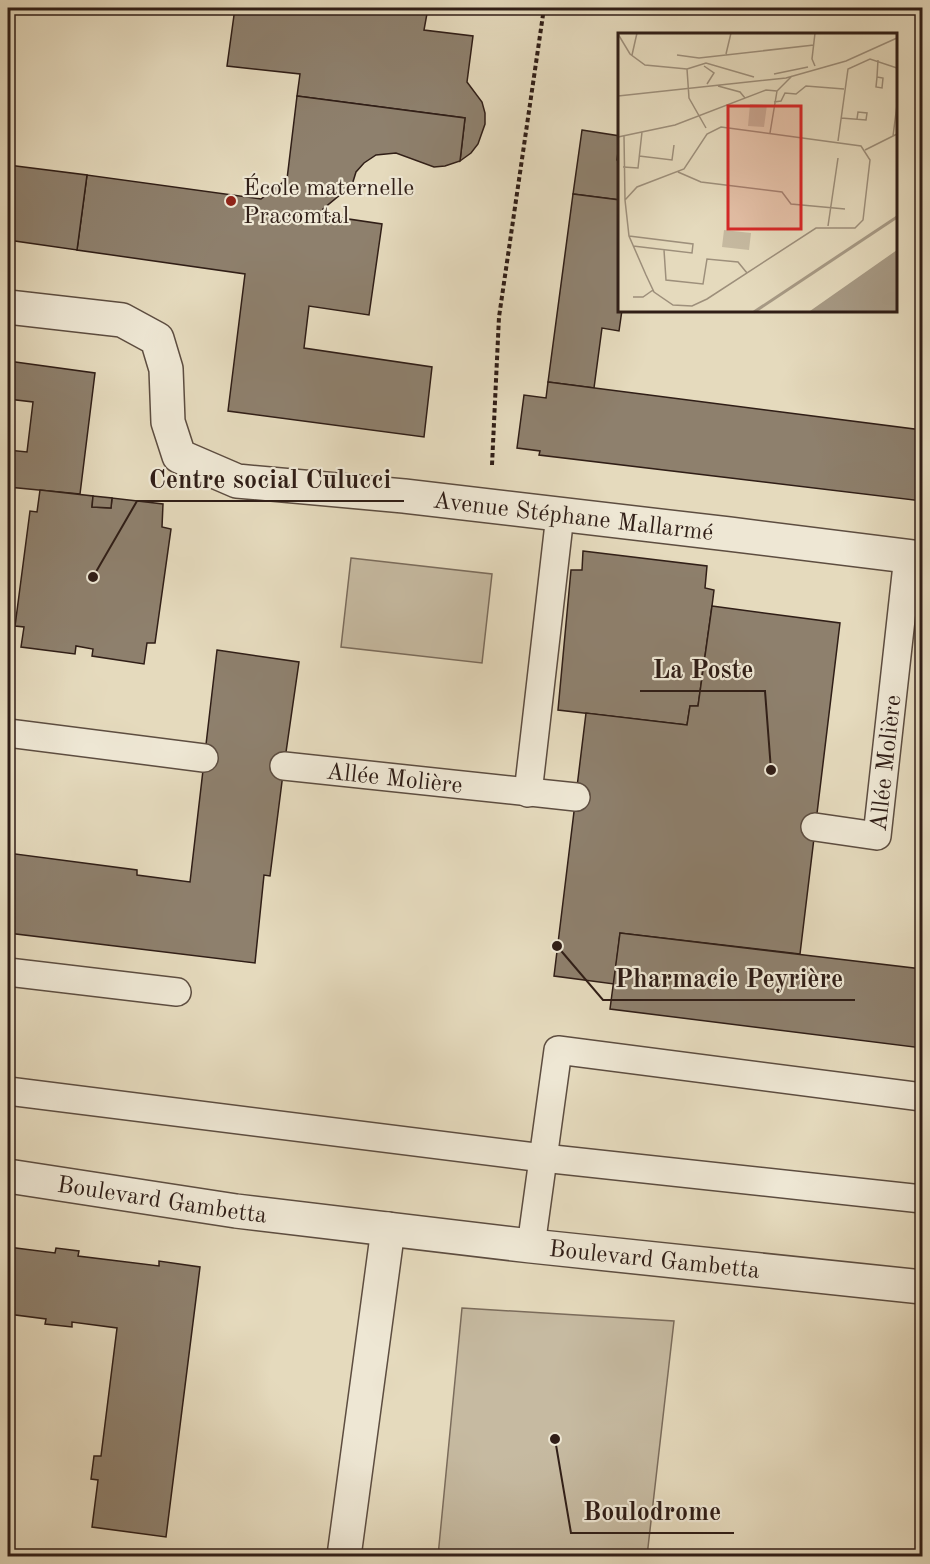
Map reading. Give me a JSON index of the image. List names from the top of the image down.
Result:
{
  "streets": {
    "street": ["Avenue Stéphane Mallarmé", "Boulevard Gambetta"],
    "lane": ["Allée Molière"]
  },
  "crossings": [
    ["Avenue Stéphane Mallarmé", "Allée Molière"]
  ],
  "places": [
    "École maternelle Pracomtal",
    "Centre social Culucci",
    "La Poste",
    "Pharmacie Peyrière",
    "Boulodrome"
  ]
}
